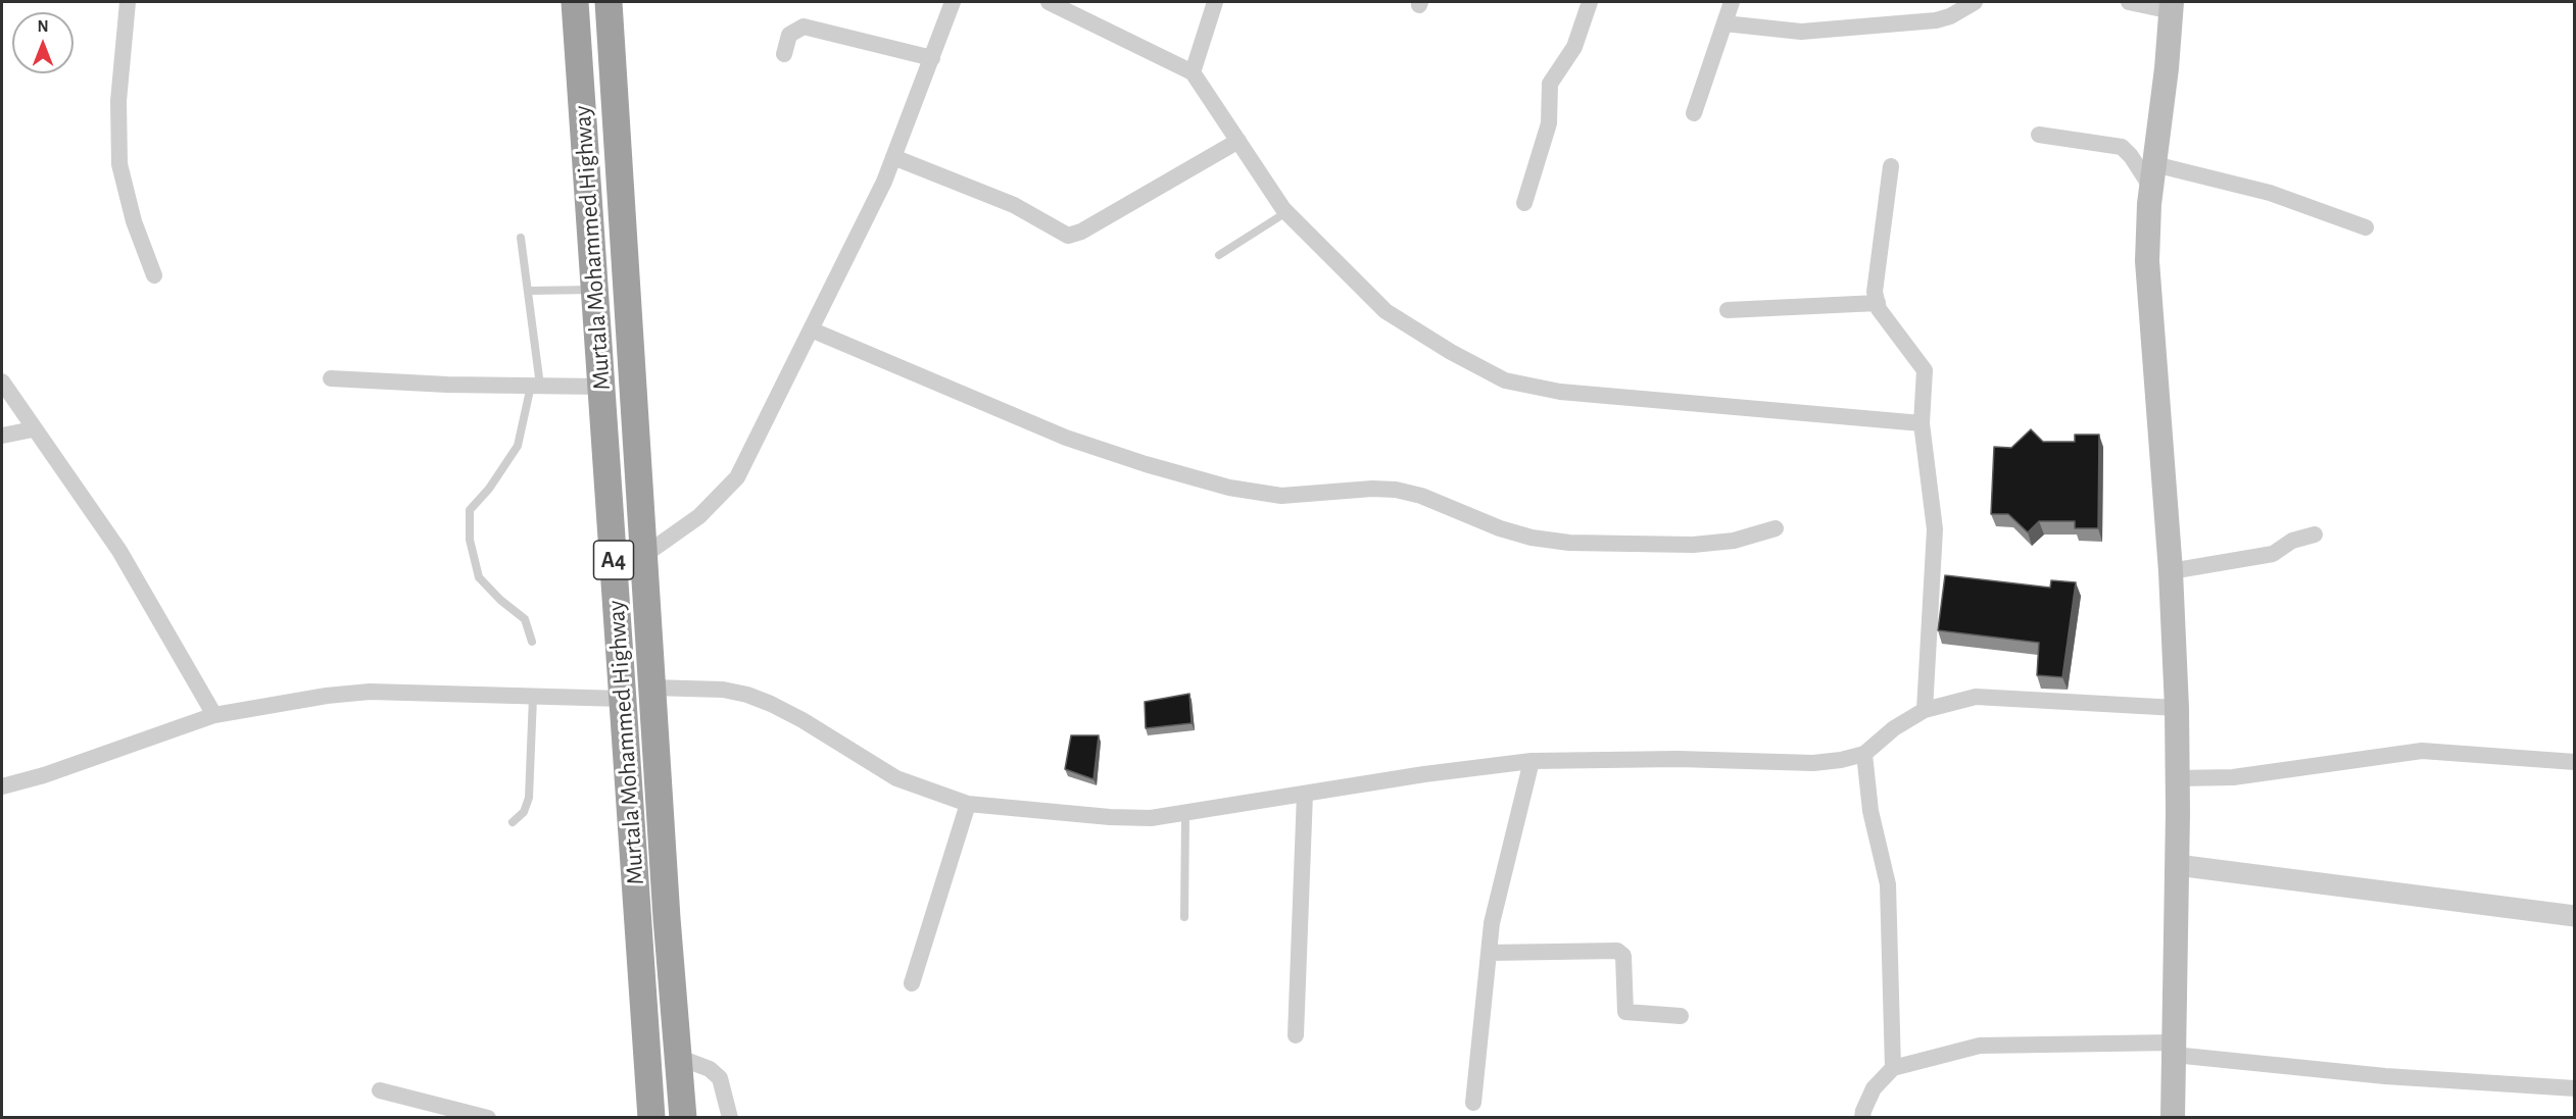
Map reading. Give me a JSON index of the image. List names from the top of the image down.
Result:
{
  "streets": {
    "highway": ["Murtala Mohammed Highway", "A4"]
  },
  "north": "top"
}
